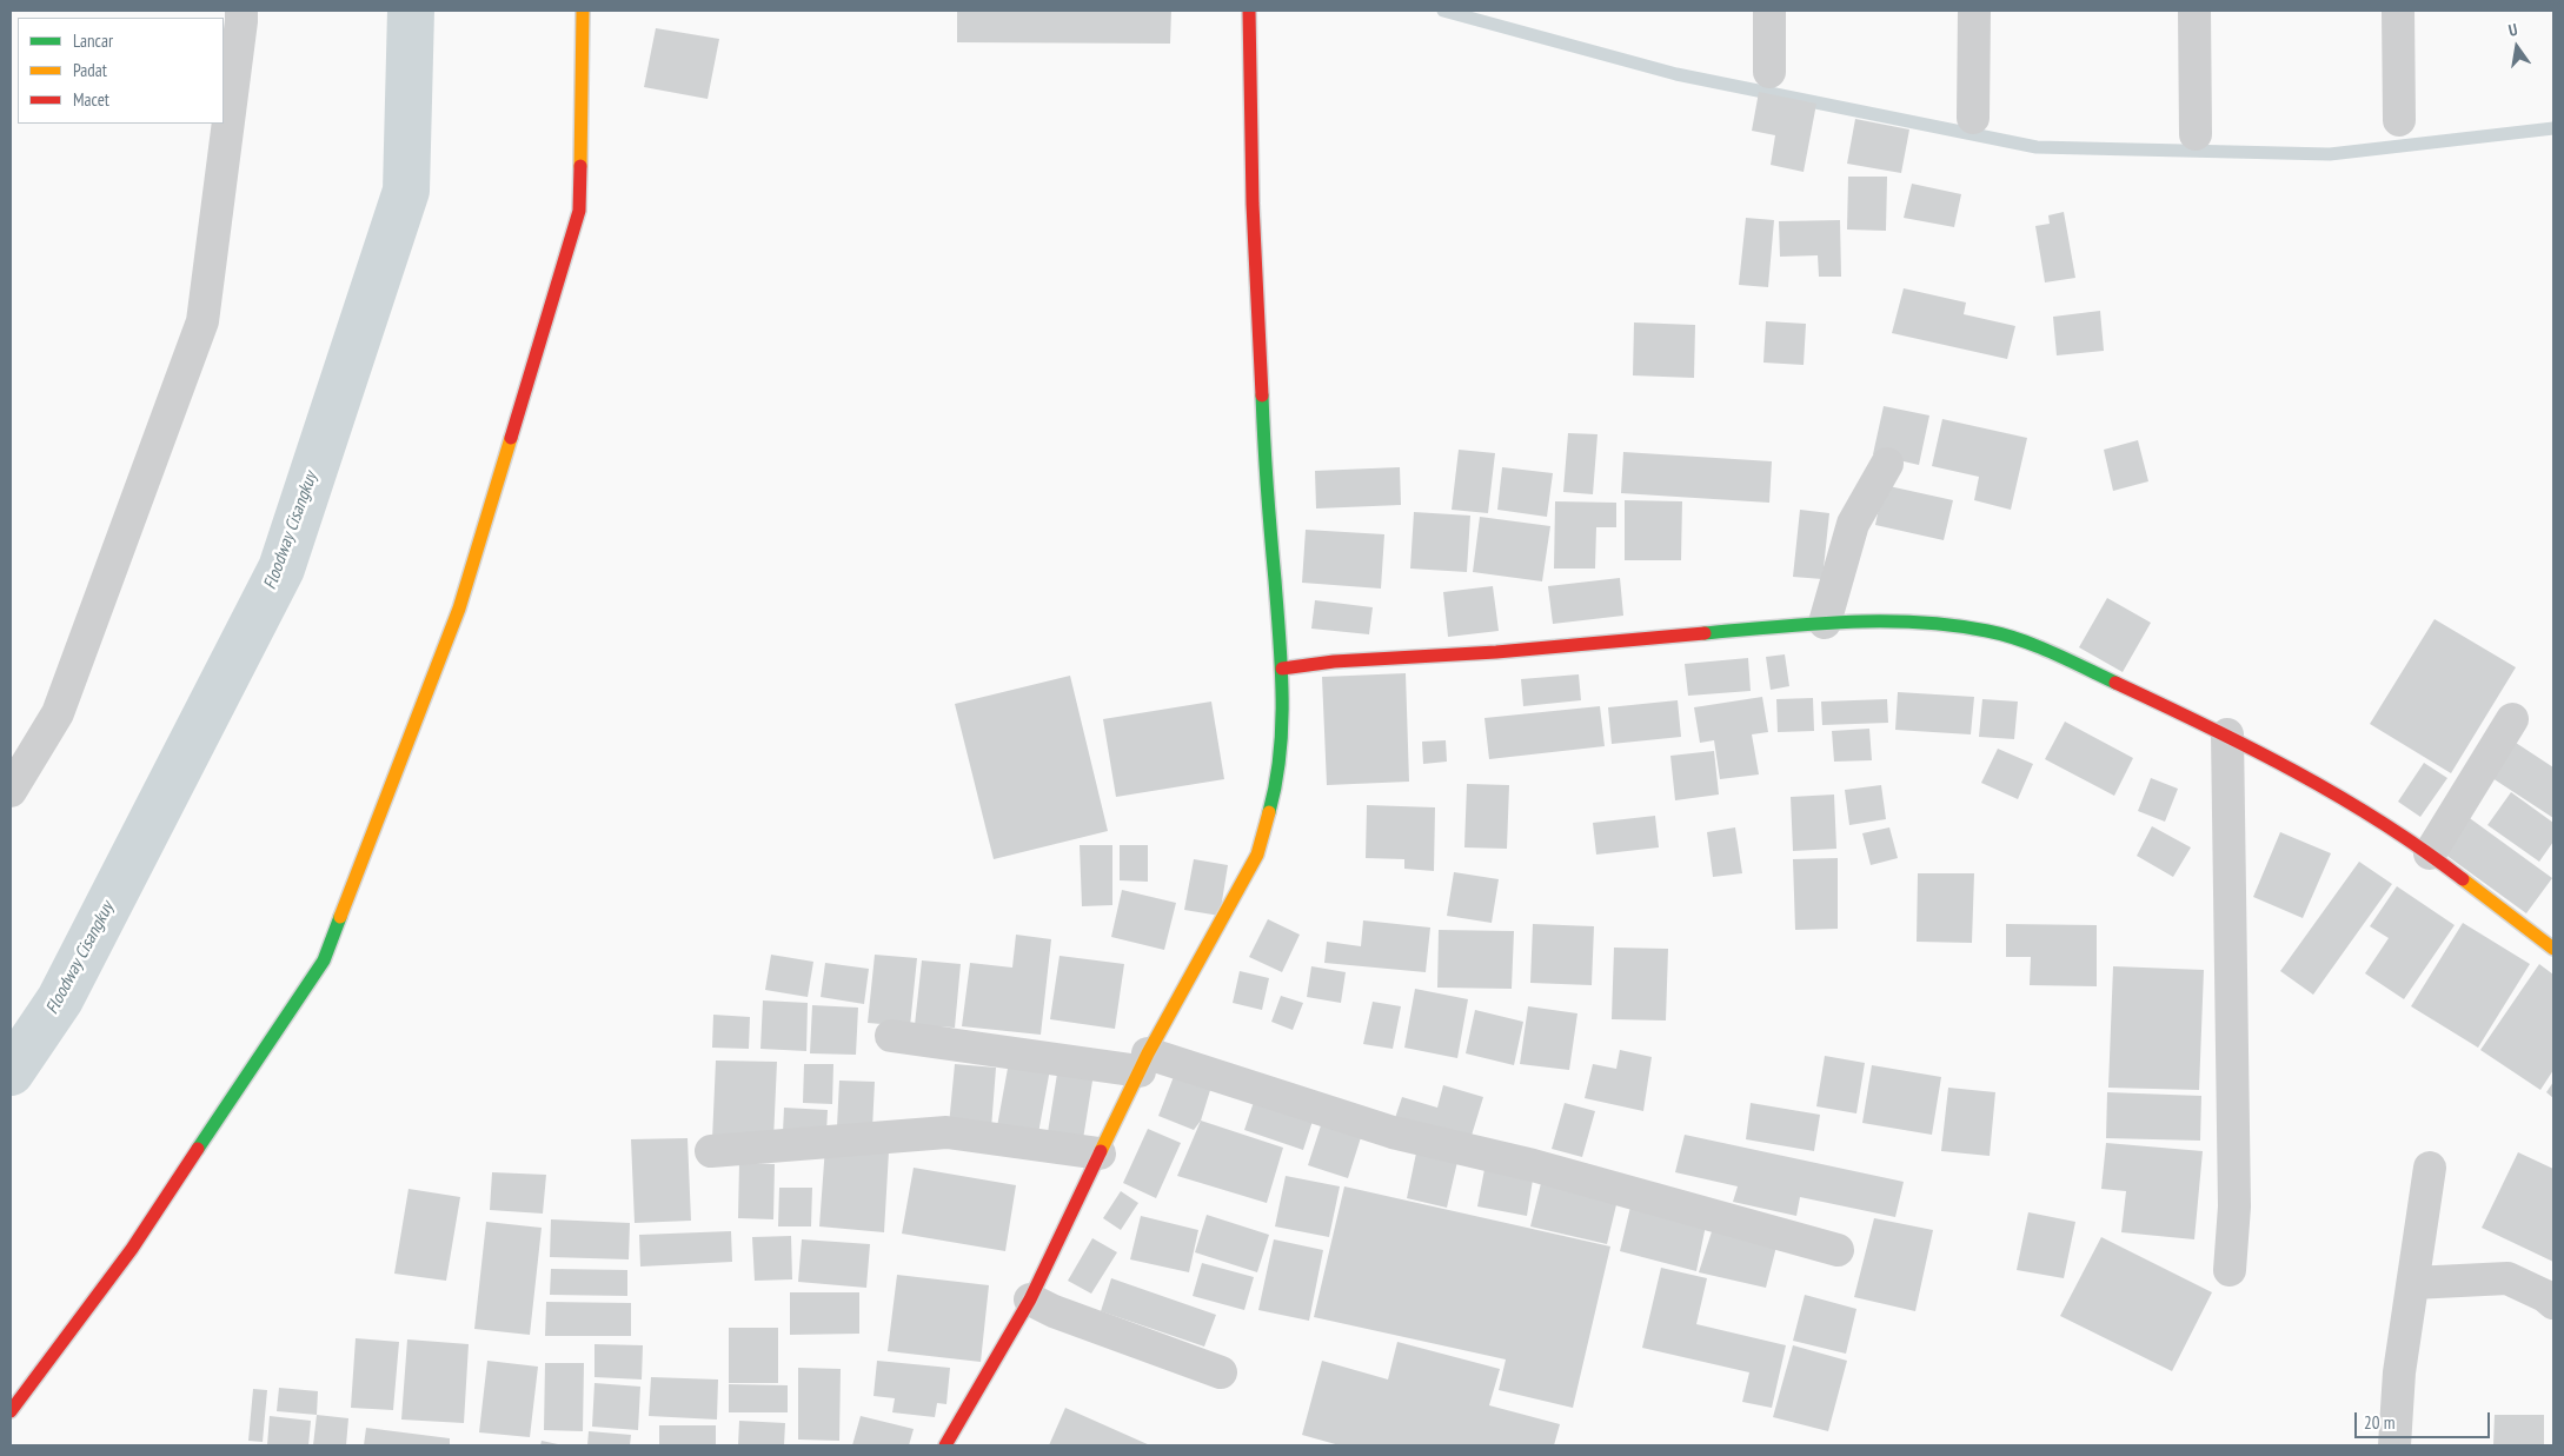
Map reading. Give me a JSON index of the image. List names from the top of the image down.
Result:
{
  "water": ["Floodway Cisangkuy"],
  "legend": ["Lancar", "Padat", "Macet"],
  "scale_bar": "20 m",
  "north": "top"
}
